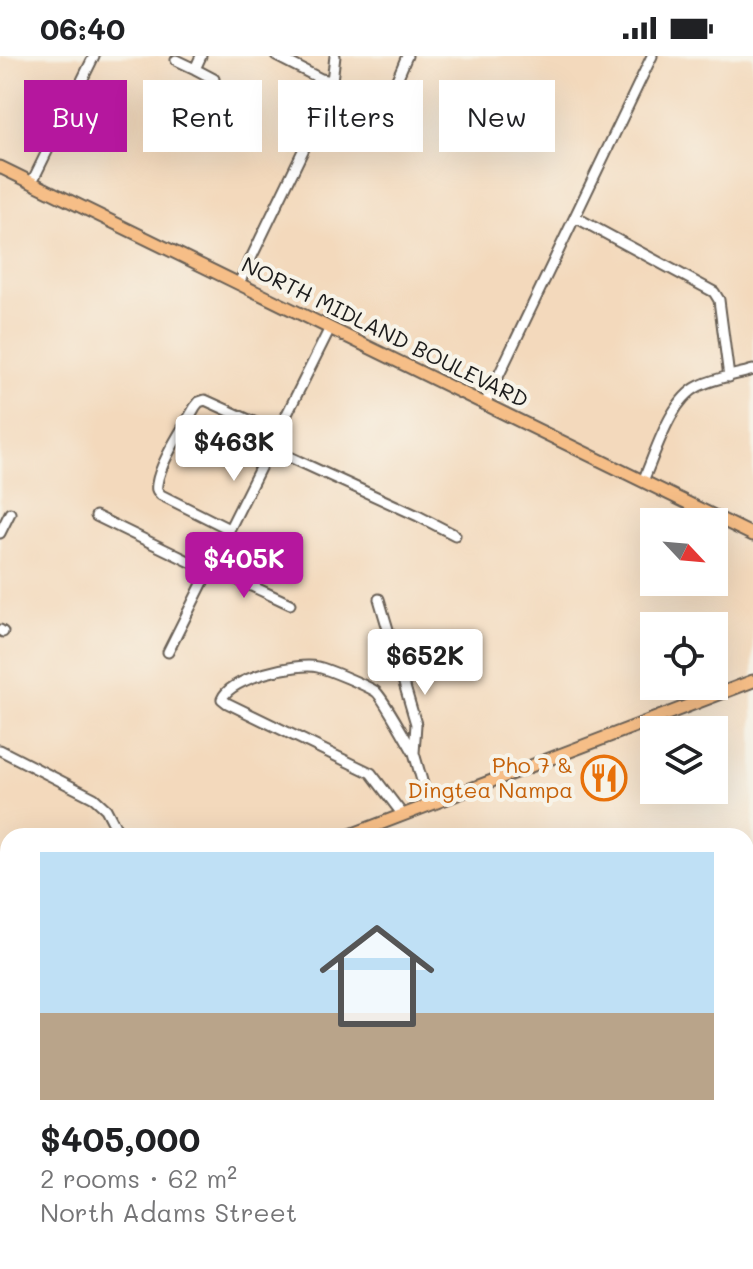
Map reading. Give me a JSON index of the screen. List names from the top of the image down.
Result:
{
  "streets": {
    "main road": ["NORTH MIDLAND BOULEVARD"]
  },
  "places": {
    "restaurant": ["Pho 7 & Dingtea Nampa"]
  },
  "north": "bottom right",
  "page": {
    "status": "06:40",
    "chip": [
      "Buy",
      "Rent",
      "Filters",
      "New"
    ],
    "price": ["$463K", "$405K", "$652K"],
    "list": [
      {
        "name": "$405,000",
        "note": "2 rooms · 62 m² · North Adams Street"
      }
    ]
  }
}
